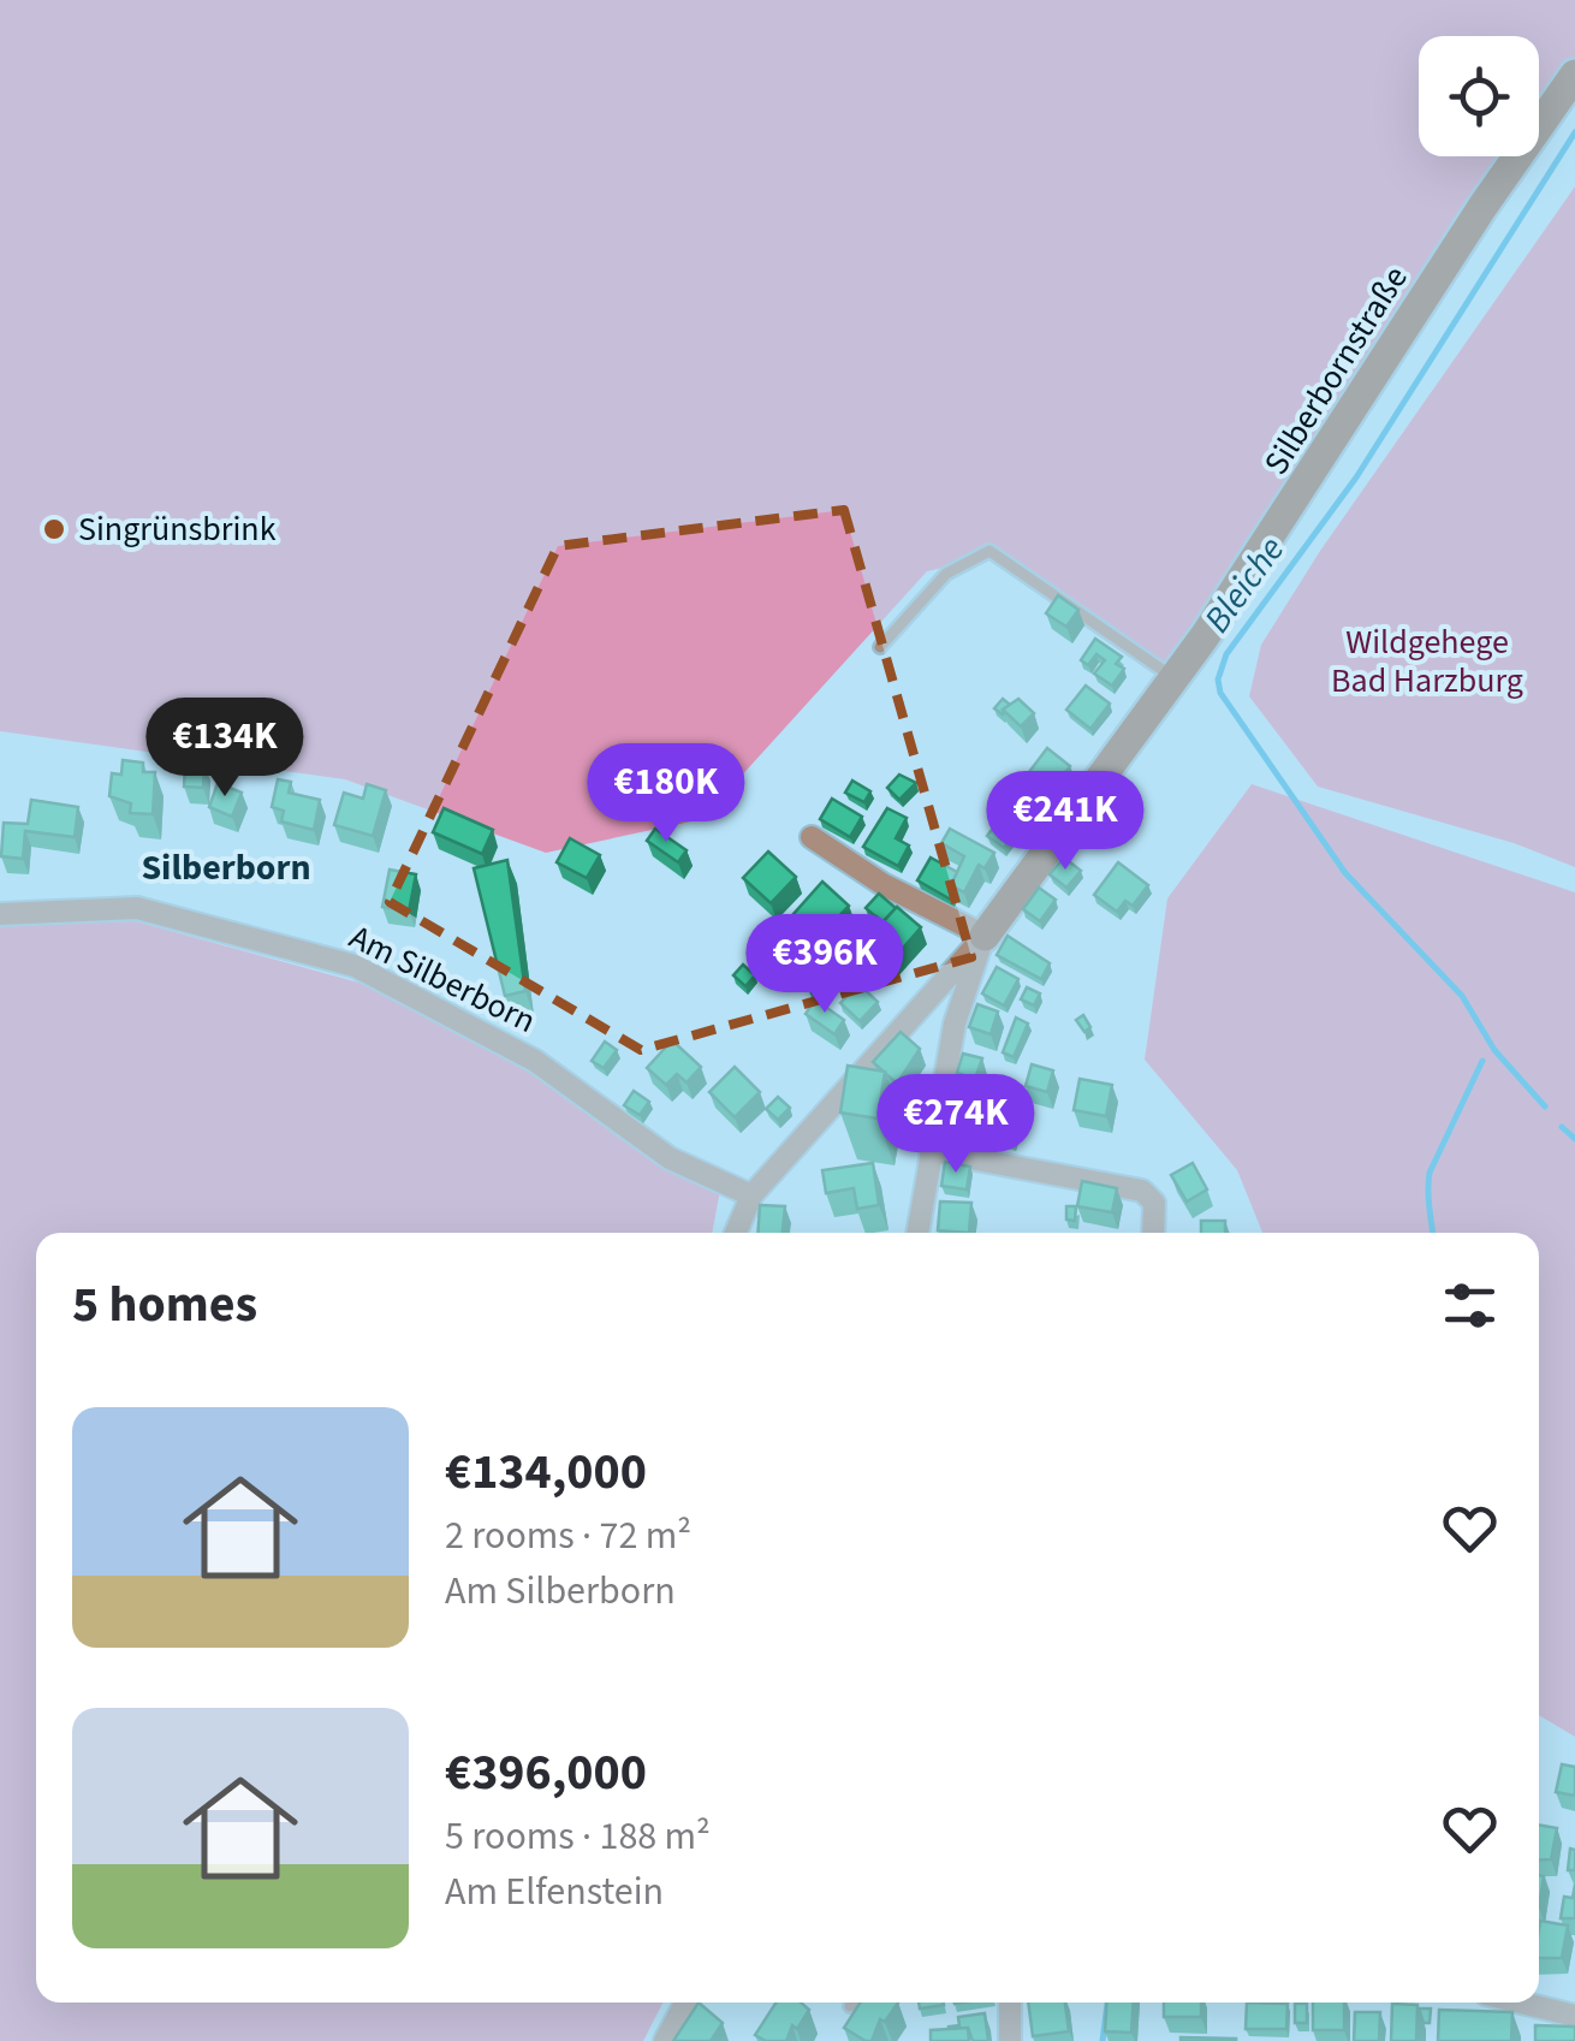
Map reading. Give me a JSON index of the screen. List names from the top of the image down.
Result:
{
  "streets": {
    "street": ["Silberbornstraße", "Am Silberborn"]
  },
  "districts": ["Silberborn"],
  "water": ["Bleiche"],
  "parks": ["Wildgehege Bad Harzburg"],
  "places": ["Singrünsbrink"],
  "page": {
    "price": [
      "€134K",
      "€180K",
      "€241K",
      "€396K",
      "€274K"
    ],
    "heading": "5 homes",
    "list": [
      {
        "name": "€134,000",
        "note": "2 rooms · 72 m² · Am Silberborn"
      },
      {
        "name": "€396,000",
        "note": "5 rooms · 188 m² · Am Elfenstein"
      }
    ]
  }
}
